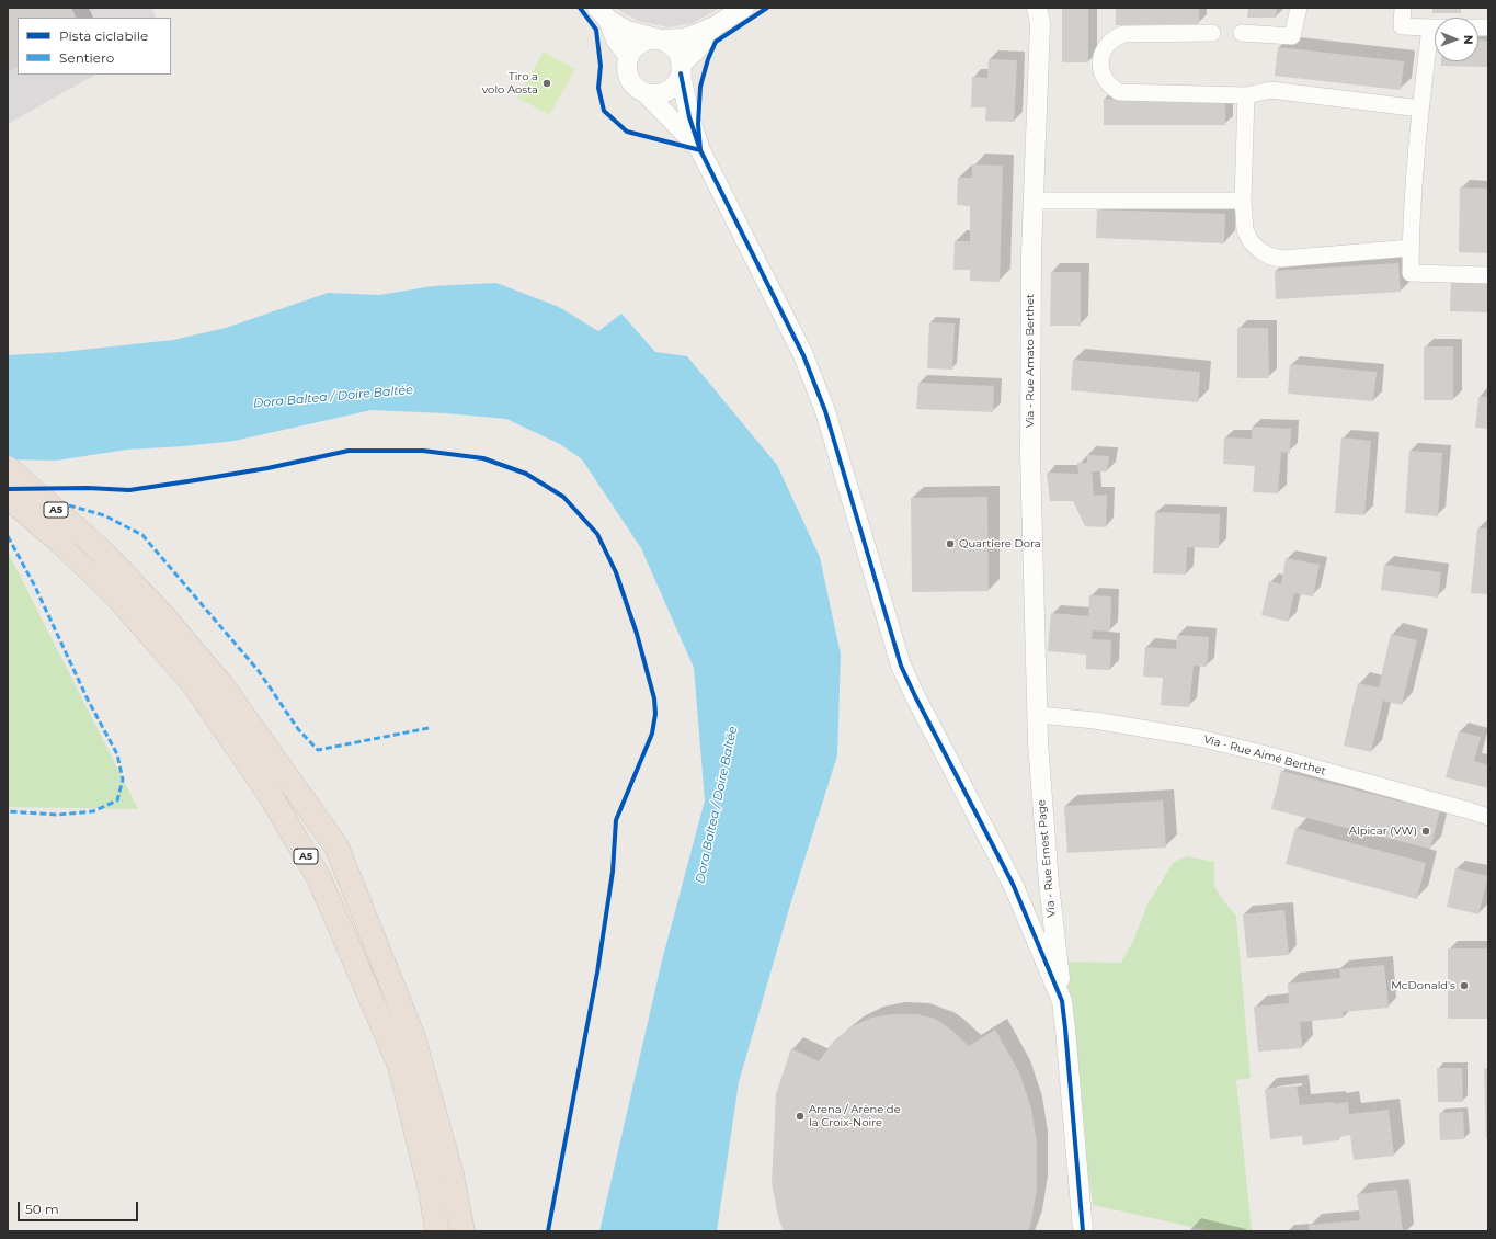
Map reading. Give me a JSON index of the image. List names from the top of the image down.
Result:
{
  "streets": {
    "highway": ["A5"],
    "street": ["Via - Rue Amato Berthet", "Via - Rue Aimé Berthet", "Via - Rue Ernest Page"]
  },
  "crossings": [
    ["Via - Rue Amato Berthet", "Via - Rue Aimé Berthet"],
    ["Via - Rue Amato Berthet", "Via - Rue Ernest Page"],
    ["Via - Rue Aimé Berthet", "Via - Rue Ernest Page"]
  ],
  "water": ["Dora Baltea / Doire Baltée"],
  "places": [
    "Tiro a volo Aosta",
    "Quartiere Dora",
    "Alpicar (VW)",
    "McDonald's",
    "Arena / Arène de la Croix-Noire"
  ],
  "legend": ["Pista ciclabile", "Sentiero"],
  "scale_bar": "50 m",
  "north": "right"
}
